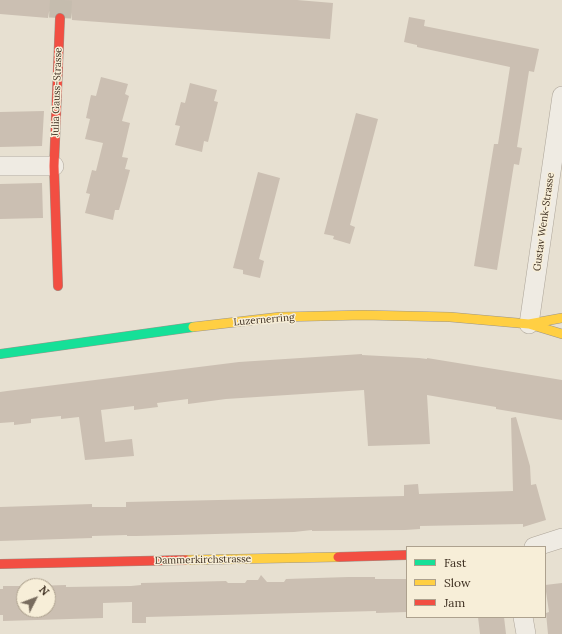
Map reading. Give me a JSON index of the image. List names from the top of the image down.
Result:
{
  "streets": {
    "main road": ["Julia Gauss-Strasse", "Luzernerring", "Dammerkirchstrasse"],
    "street": ["Gustav Wenk-Strasse"]
  },
  "crossings": [
    ["Gustav Wenk-Strasse", "Luzernerring"]
  ],
  "legend": ["Fast", "Slow", "Jam"],
  "north": "top right"
}
